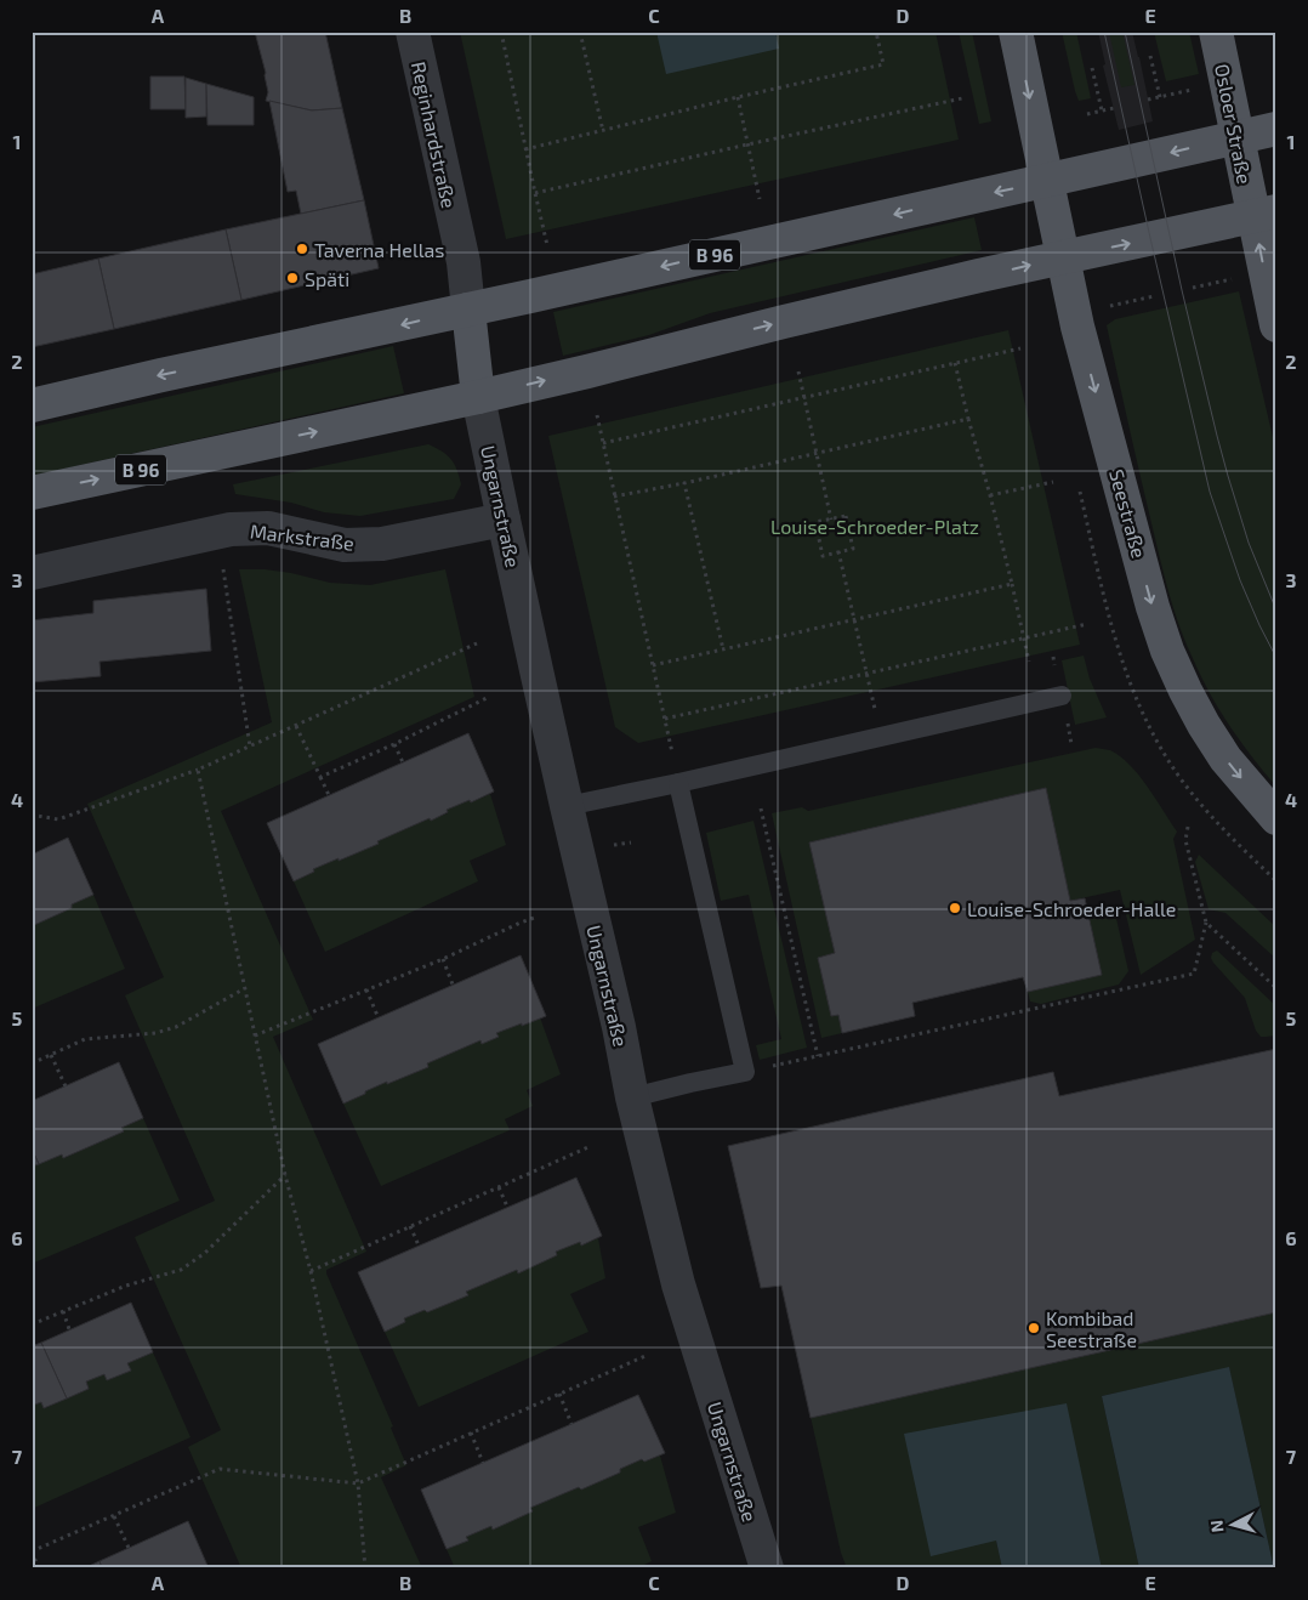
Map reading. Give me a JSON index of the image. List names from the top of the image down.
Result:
{
  "streets": {
    "main road": ["Osloer Straße", "B 96", "Seestraße"],
    "street": ["Reginhardstraße", "Ungarnstraße", "Markstraße"]
  },
  "crossings": [
    ["Osloer Straße", "B 96"],
    ["Reginhardstraße", "B 96"],
    ["B 96", "Ungarnstraße"],
    ["B 96", "Seestraße"],
    ["Ungarnstraße", "Markstraße"]
  ],
  "one_way": ["Seestraße"],
  "parks": ["Louise-Schroeder-Platz"],
  "places": [
    "Taverna Hellas",
    "Späti",
    "Louise-Schroeder-Halle",
    "Kombibad Seestraße"
  ],
  "north": "left",
  "grid": {
    "columns": [
      "A",
      "B",
      "C",
      "D",
      "E"
    ],
    "rows": [
      "1",
      "2",
      "3",
      "4",
      "5",
      "6",
      "7"
    ]
  }
}
